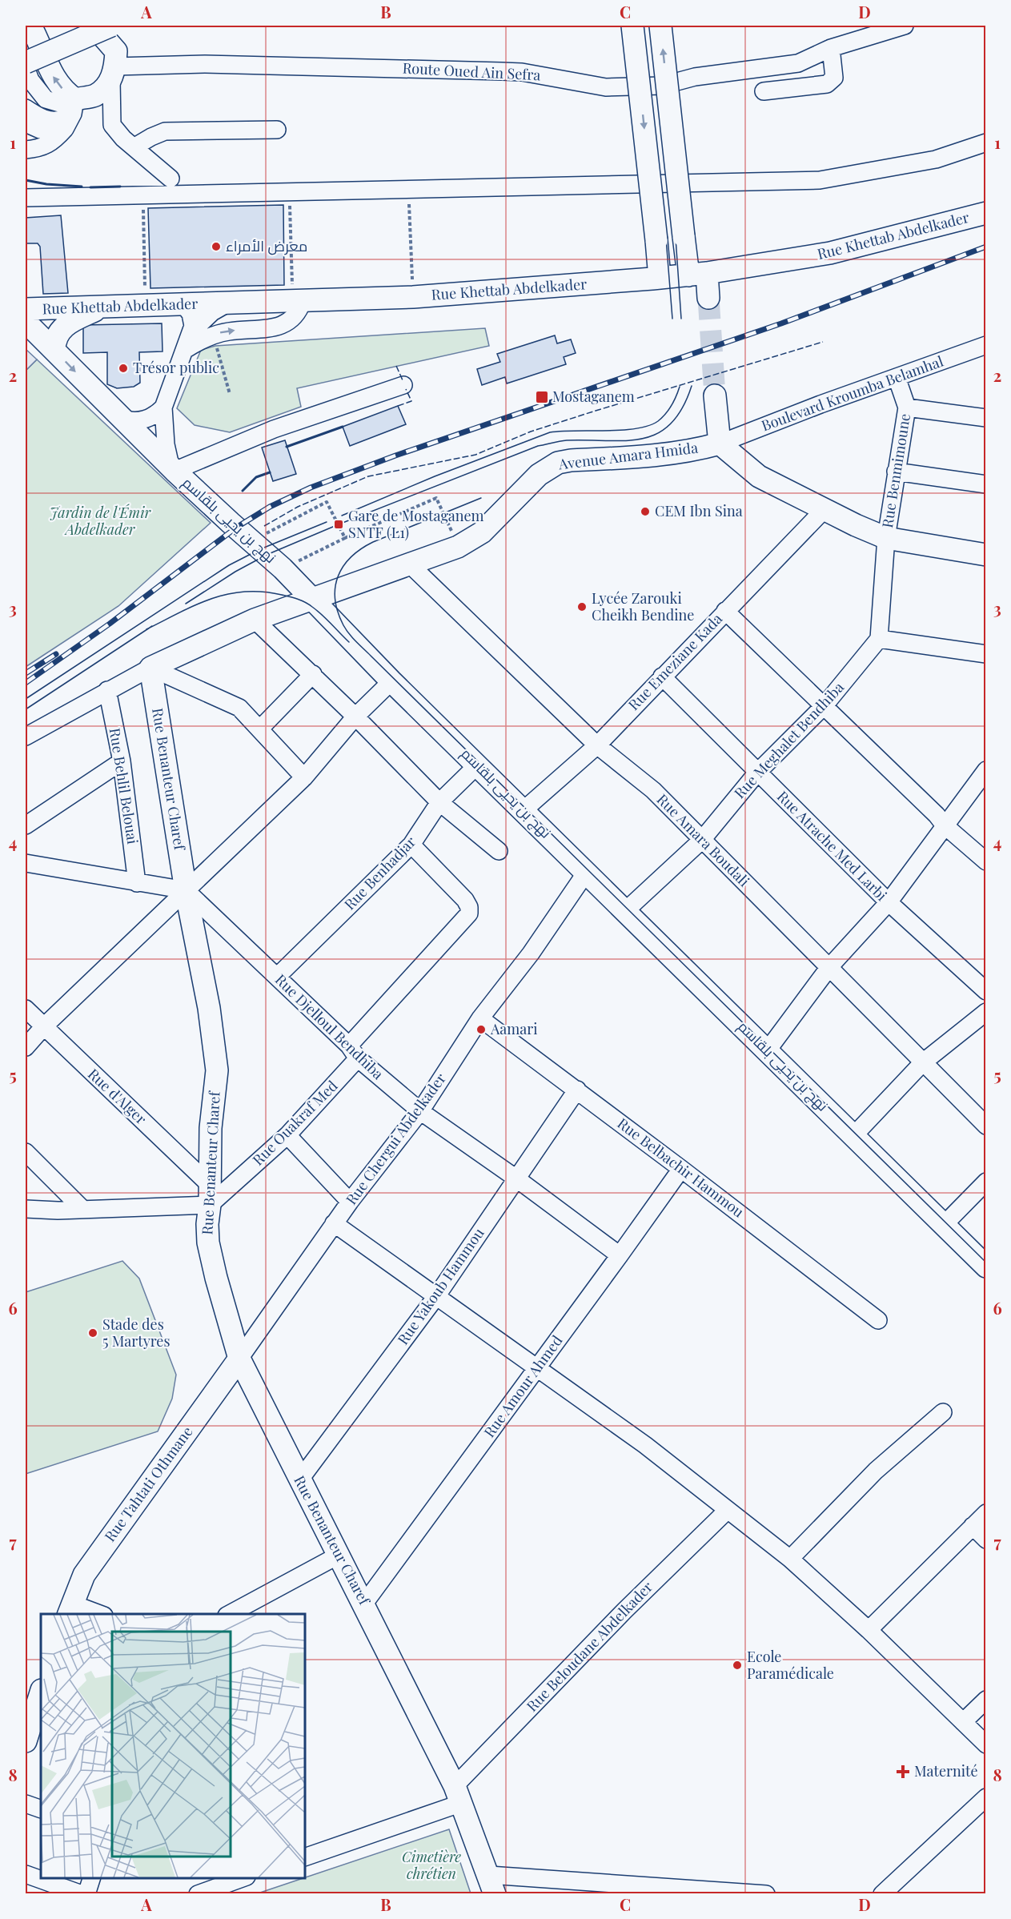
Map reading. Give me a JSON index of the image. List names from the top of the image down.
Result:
{
  "streets": {
    "main road": [
      "Rue Khettab Abdelkader",
      "Avenue Amara Hmida",
      "نهج بن يحيى بلقاسم",
      "Rue Benanteur Charef",
      "Rue Tahtati Othmane"
    ],
    "street": [
      "Route Oued Ain Sefra",
      "Boulevard Kroumba Belamhal",
      "Rue Benmimoune",
      "Rue Emeziane Kada",
      "Rue Meghalet Bendhiba",
      "Rue Behlil Belouai",
      "Rue Amara Boudali",
      "Rue Atrache Med Larbi",
      "Rue Benhadjar",
      "Rue Djelloul Bendhiba",
      "Rue d'Alger",
      "Rue Ouakraf Med",
      "Rue Chergui Abdelkader",
      "Rue Belbachir Hammou",
      "Rue Yakoub Hammou",
      "Rue Amour Ahmed",
      "Rue Beloudane Abdelkader"
    ]
  },
  "crossings": [
    ["Boulevard Kroumba Belamhal", "Avenue Amara Hmida"],
    ["Boulevard Kroumba Belamhal", "Rue Benmimoune"],
    ["Avenue Amara Hmida", "نهج بن يحيى بلقاسم"],
    ["Avenue Amara Hmida", "Rue Amara Boudali"],
    ["نهج بن يحيى بلقاسم", "Rue Emeziane Kada"],
    ["نهج بن يحيى بلقاسم", "Rue Meghalet Bendhiba"],
    ["نهج بن يحيى بلقاسم", "Rue Benhadjar"],
    ["نهج بن يحيى بلقاسم", "Rue Chergui Abdelkader"],
    ["Rue Emeziane Kada", "Rue Amara Boudali"],
    ["Rue Emeziane Kada", "Rue Atrache Med Larbi"],
    ["Rue Meghalet Bendhiba", "Rue Amara Boudali"],
    ["Rue Meghalet Bendhiba", "Rue Atrache Med Larbi"],
    ["Rue Benanteur Charef", "Rue Djelloul Bendhiba"],
    ["Rue Benanteur Charef", "Rue d'Alger"],
    ["Rue Benanteur Charef", "Rue Ouakraf Med"],
    ["Rue Benanteur Charef", "Rue Chergui Abdelkader"],
    ["Rue Benanteur Charef", "Rue Yakoub Hammou"],
    ["Rue Benanteur Charef", "Rue Amour Ahmed"],
    ["Rue Benanteur Charef", "Rue Tahtati Othmane"],
    ["Rue Benanteur Charef", "Rue Beloudane Abdelkader"],
    ["Rue Benhadjar", "Rue Djelloul Bendhiba"],
    ["Rue Benhadjar", "Rue Ouakraf Med"],
    ["Rue Djelloul Bendhiba", "Rue Ouakraf Med"],
    ["Rue Djelloul Bendhiba", "Rue Chergui Abdelkader"],
    ["Rue Djelloul Bendhiba", "Rue Yakoub Hammou"],
    ["Rue Djelloul Bendhiba", "Rue Amour Ahmed"],
    ["Rue d'Alger", "Rue Ouakraf Med"],
    ["Rue Chergui Abdelkader", "Rue Belbachir Hammou"],
    ["Rue Chergui Abdelkader", "Rue Tahtati Othmane"],
    ["Rue Belbachir Hammou", "Rue Yakoub Hammou"],
    ["Rue Belbachir Hammou", "Rue Amour Ahmed"]
  ],
  "parks": ["Jardin de l'Émir Abdelkader", "Cimetière chrétien"],
  "places": {
    "other": [
      "معرض الأمراء",
      "Trésor public",
      "CEM Ibn Sina",
      "Lycée Zarouki Cheikh Bendine",
      "Aamari",
      "Stade des 5 Martyres",
      "Ecole Paramédicale"
    ],
    "transit": ["Mostaganem", "Gare de Mostaganem SNTF (L1)"],
    "health": ["Maternité"]
  },
  "grid": {
    "columns": [
      "A",
      "B",
      "C",
      "D"
    ],
    "rows": [
      "1",
      "2",
      "3",
      "4",
      "5",
      "6",
      "7",
      "8"
    ]
  }
}
